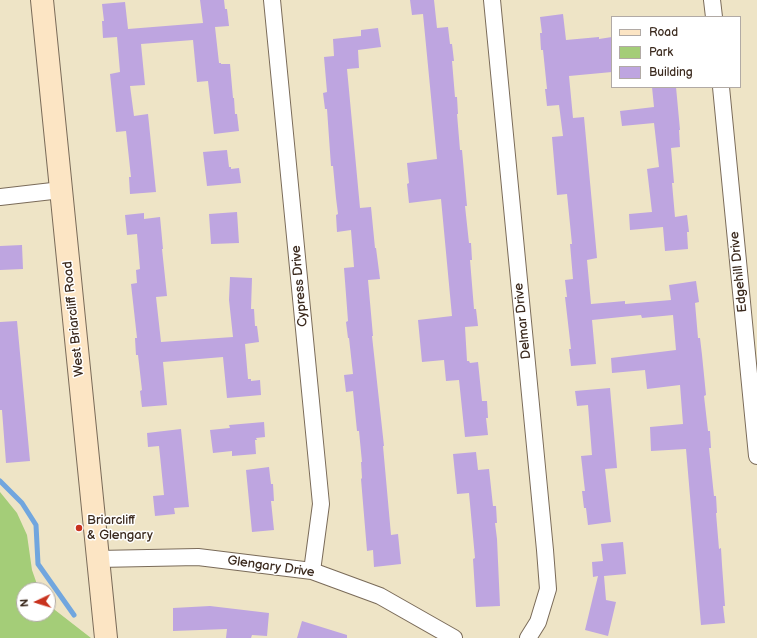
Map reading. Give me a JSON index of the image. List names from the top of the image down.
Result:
{
  "streets": {
    "street": [
      "Edgehill Drive",
      "Cypress Drive",
      "West Briarcliff Road",
      "Delmar Drive",
      "Glengary Drive"
    ]
  },
  "crossings": [
    ["Cypress Drive", "Glengary Drive"],
    ["West Briarcliff Road", "Glengary Drive"]
  ],
  "places": ["Briarcliff & Glengary"],
  "legend": ["Road", "Park", "Building"],
  "north": "left"
}
